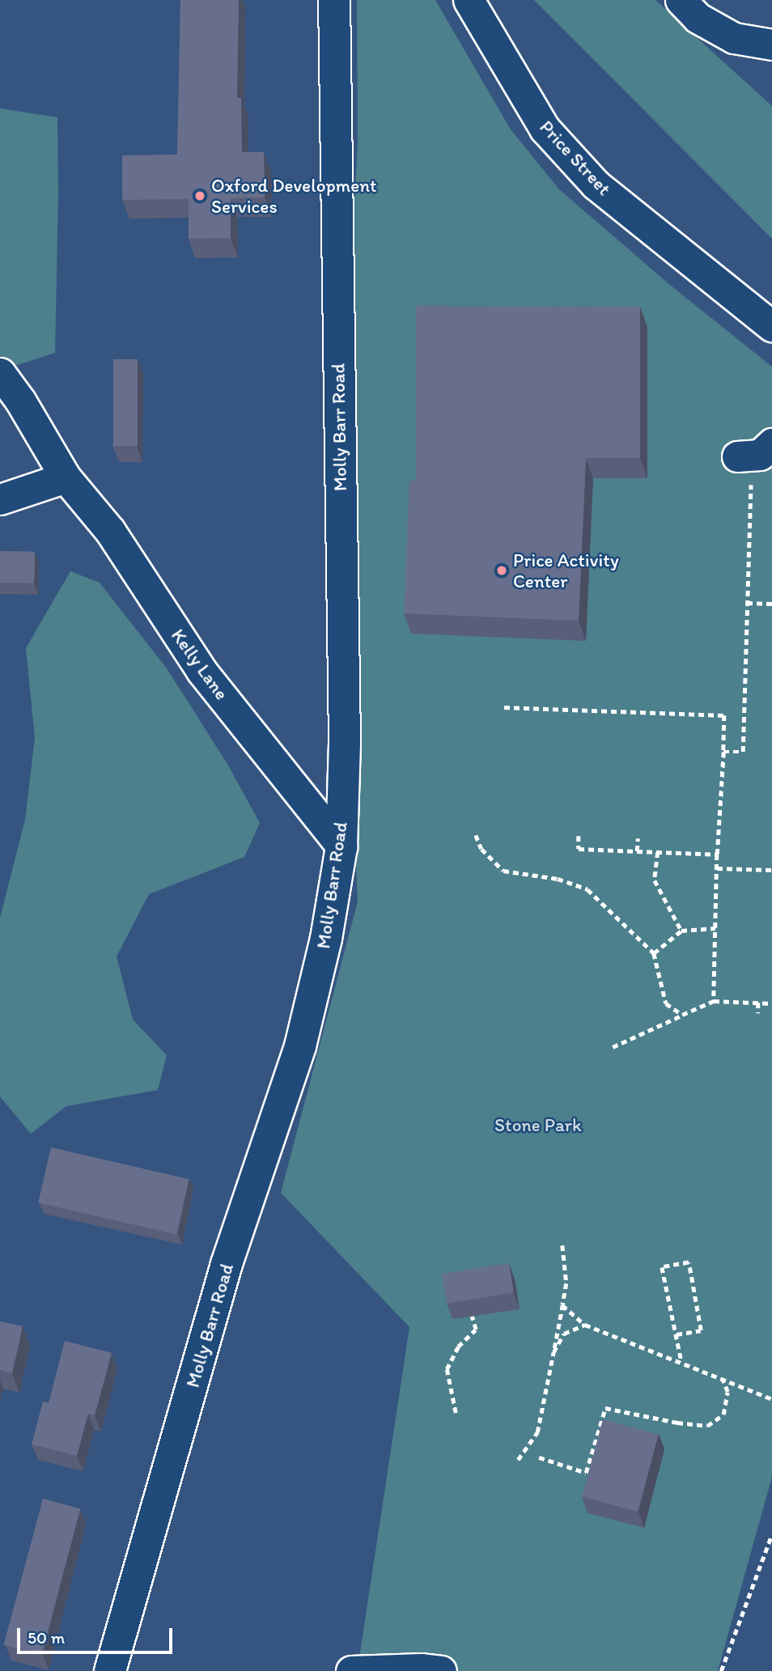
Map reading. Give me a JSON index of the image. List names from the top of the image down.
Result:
{
  "streets": {
    "main road": ["Molly Barr Road"],
    "street": ["Price Street", "Kelly Lane"]
  },
  "crossings": [
    ["Molly Barr Road", "Kelly Lane"]
  ],
  "parks": ["Stone Park"],
  "places": ["Oxford Development Services", "Price Activity Center"],
  "scale_bar": "50 m"
}
